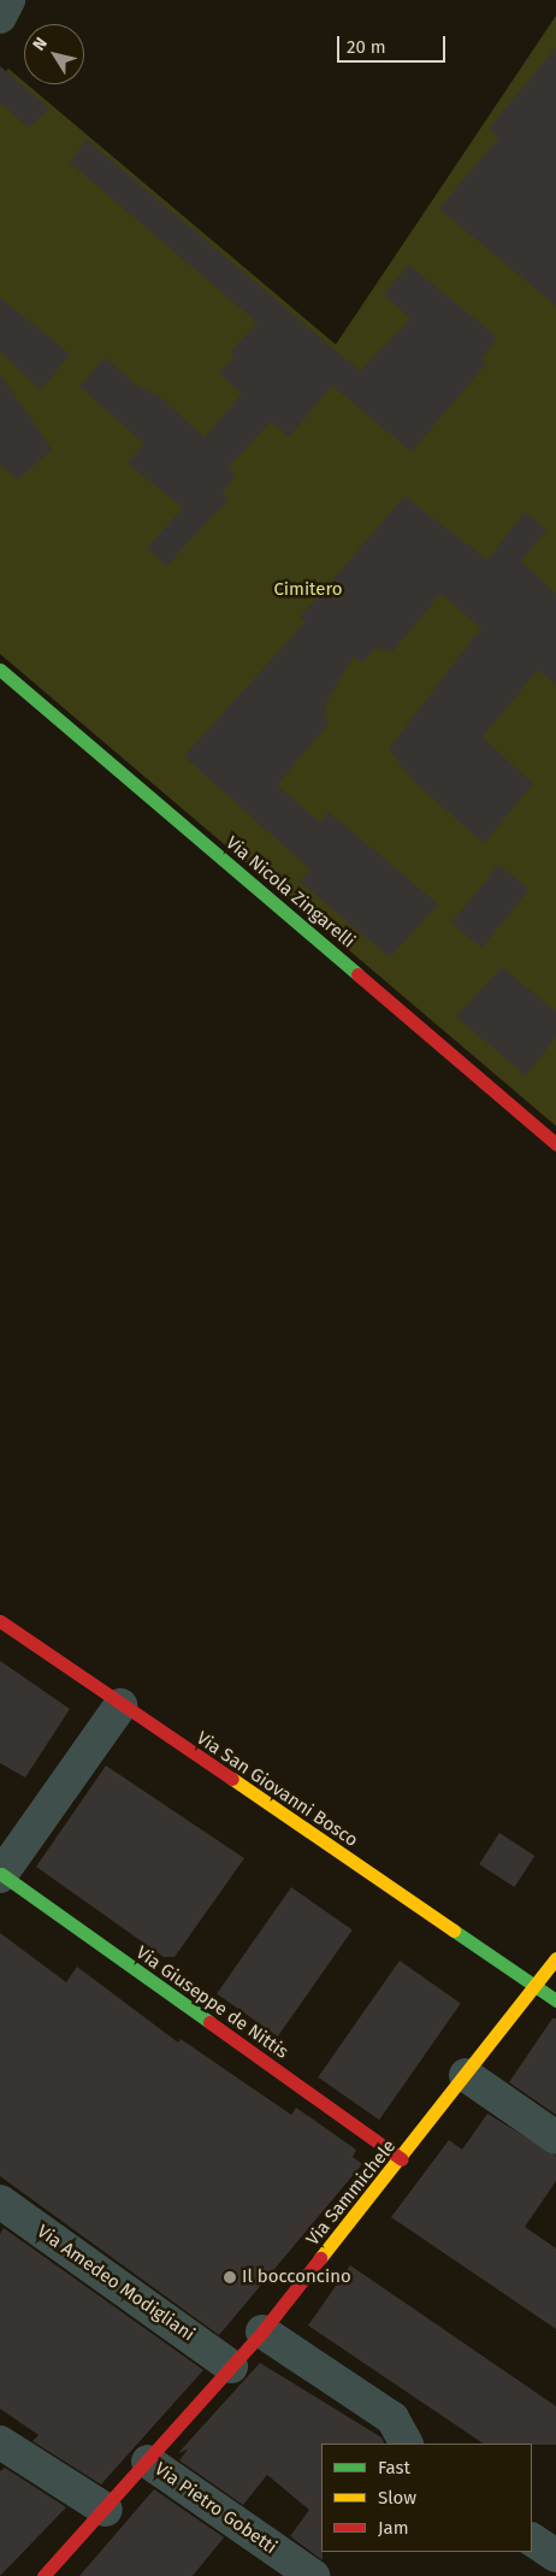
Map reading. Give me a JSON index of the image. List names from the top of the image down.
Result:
{
  "streets": {
    "street": [
      "Via Nicola Zingarelli",
      "Via San Giovanni Bosco",
      "Via Giuseppe de Nittis",
      "Via Sammichele",
      "Via Amedeo Modigliani",
      "Via Pietro Gobetti"
    ]
  },
  "crossings": [
    ["Via San Giovanni Bosco", "Via Sammichele"],
    ["Via Giuseppe de Nittis", "Via Sammichele"],
    ["Via Sammichele", "Via Amedeo Modigliani"],
    ["Via Sammichele", "Via Pietro Gobetti"]
  ],
  "parks": ["Cimitero"],
  "places": ["Il bocconcino"],
  "legend": ["Fast", "Slow", "Jam"],
  "scale_bar": "20 m",
  "north": "top left"
}
